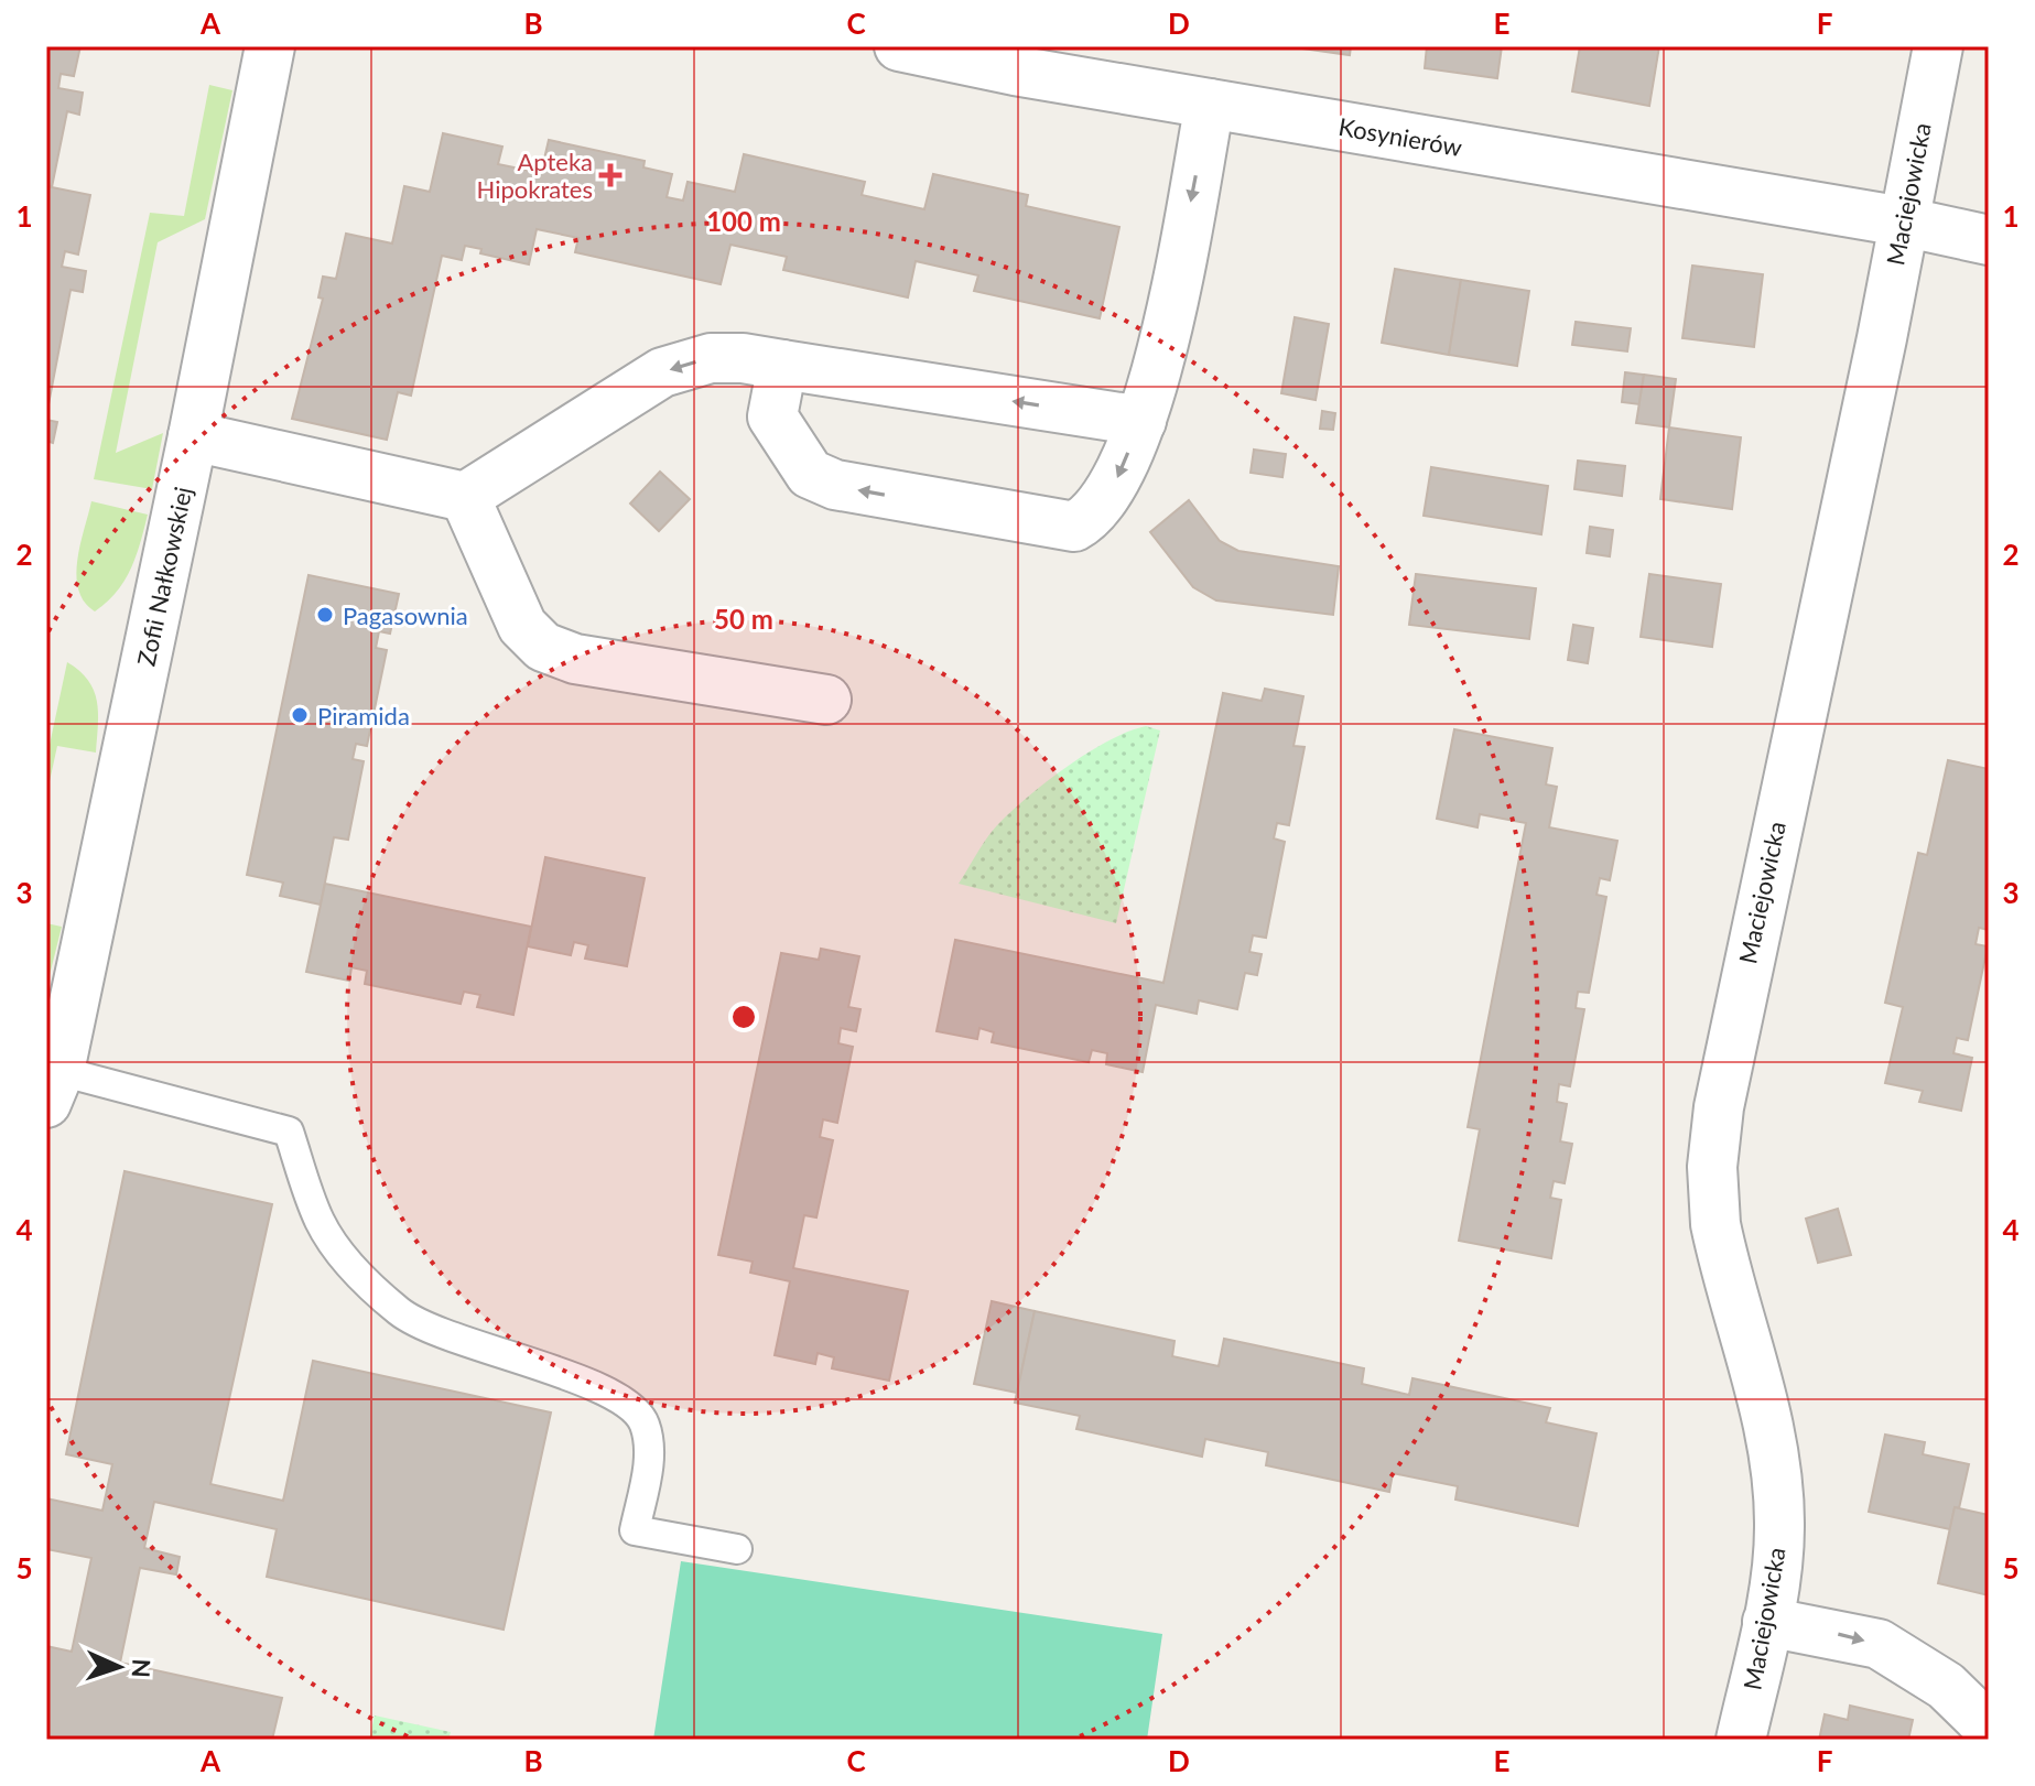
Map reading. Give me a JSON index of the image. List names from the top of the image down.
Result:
{
  "streets": {
    "street": ["Kosynierów", "Maciejowicka", "Zofii Nałkowskiej"]
  },
  "crossings": [
    ["Kosynierów", "Maciejowicka"]
  ],
  "places": {
    "health": ["Apteka Hipokrates"],
    "other": ["Pagasownia", "Piramida"]
  },
  "north": "right",
  "grid": {
    "columns": [
      "A",
      "B",
      "C",
      "D",
      "E",
      "F"
    ],
    "rows": [
      "1",
      "2",
      "3",
      "4",
      "5"
    ]
  },
  "rings": ["100 m", "50 m"]
}
